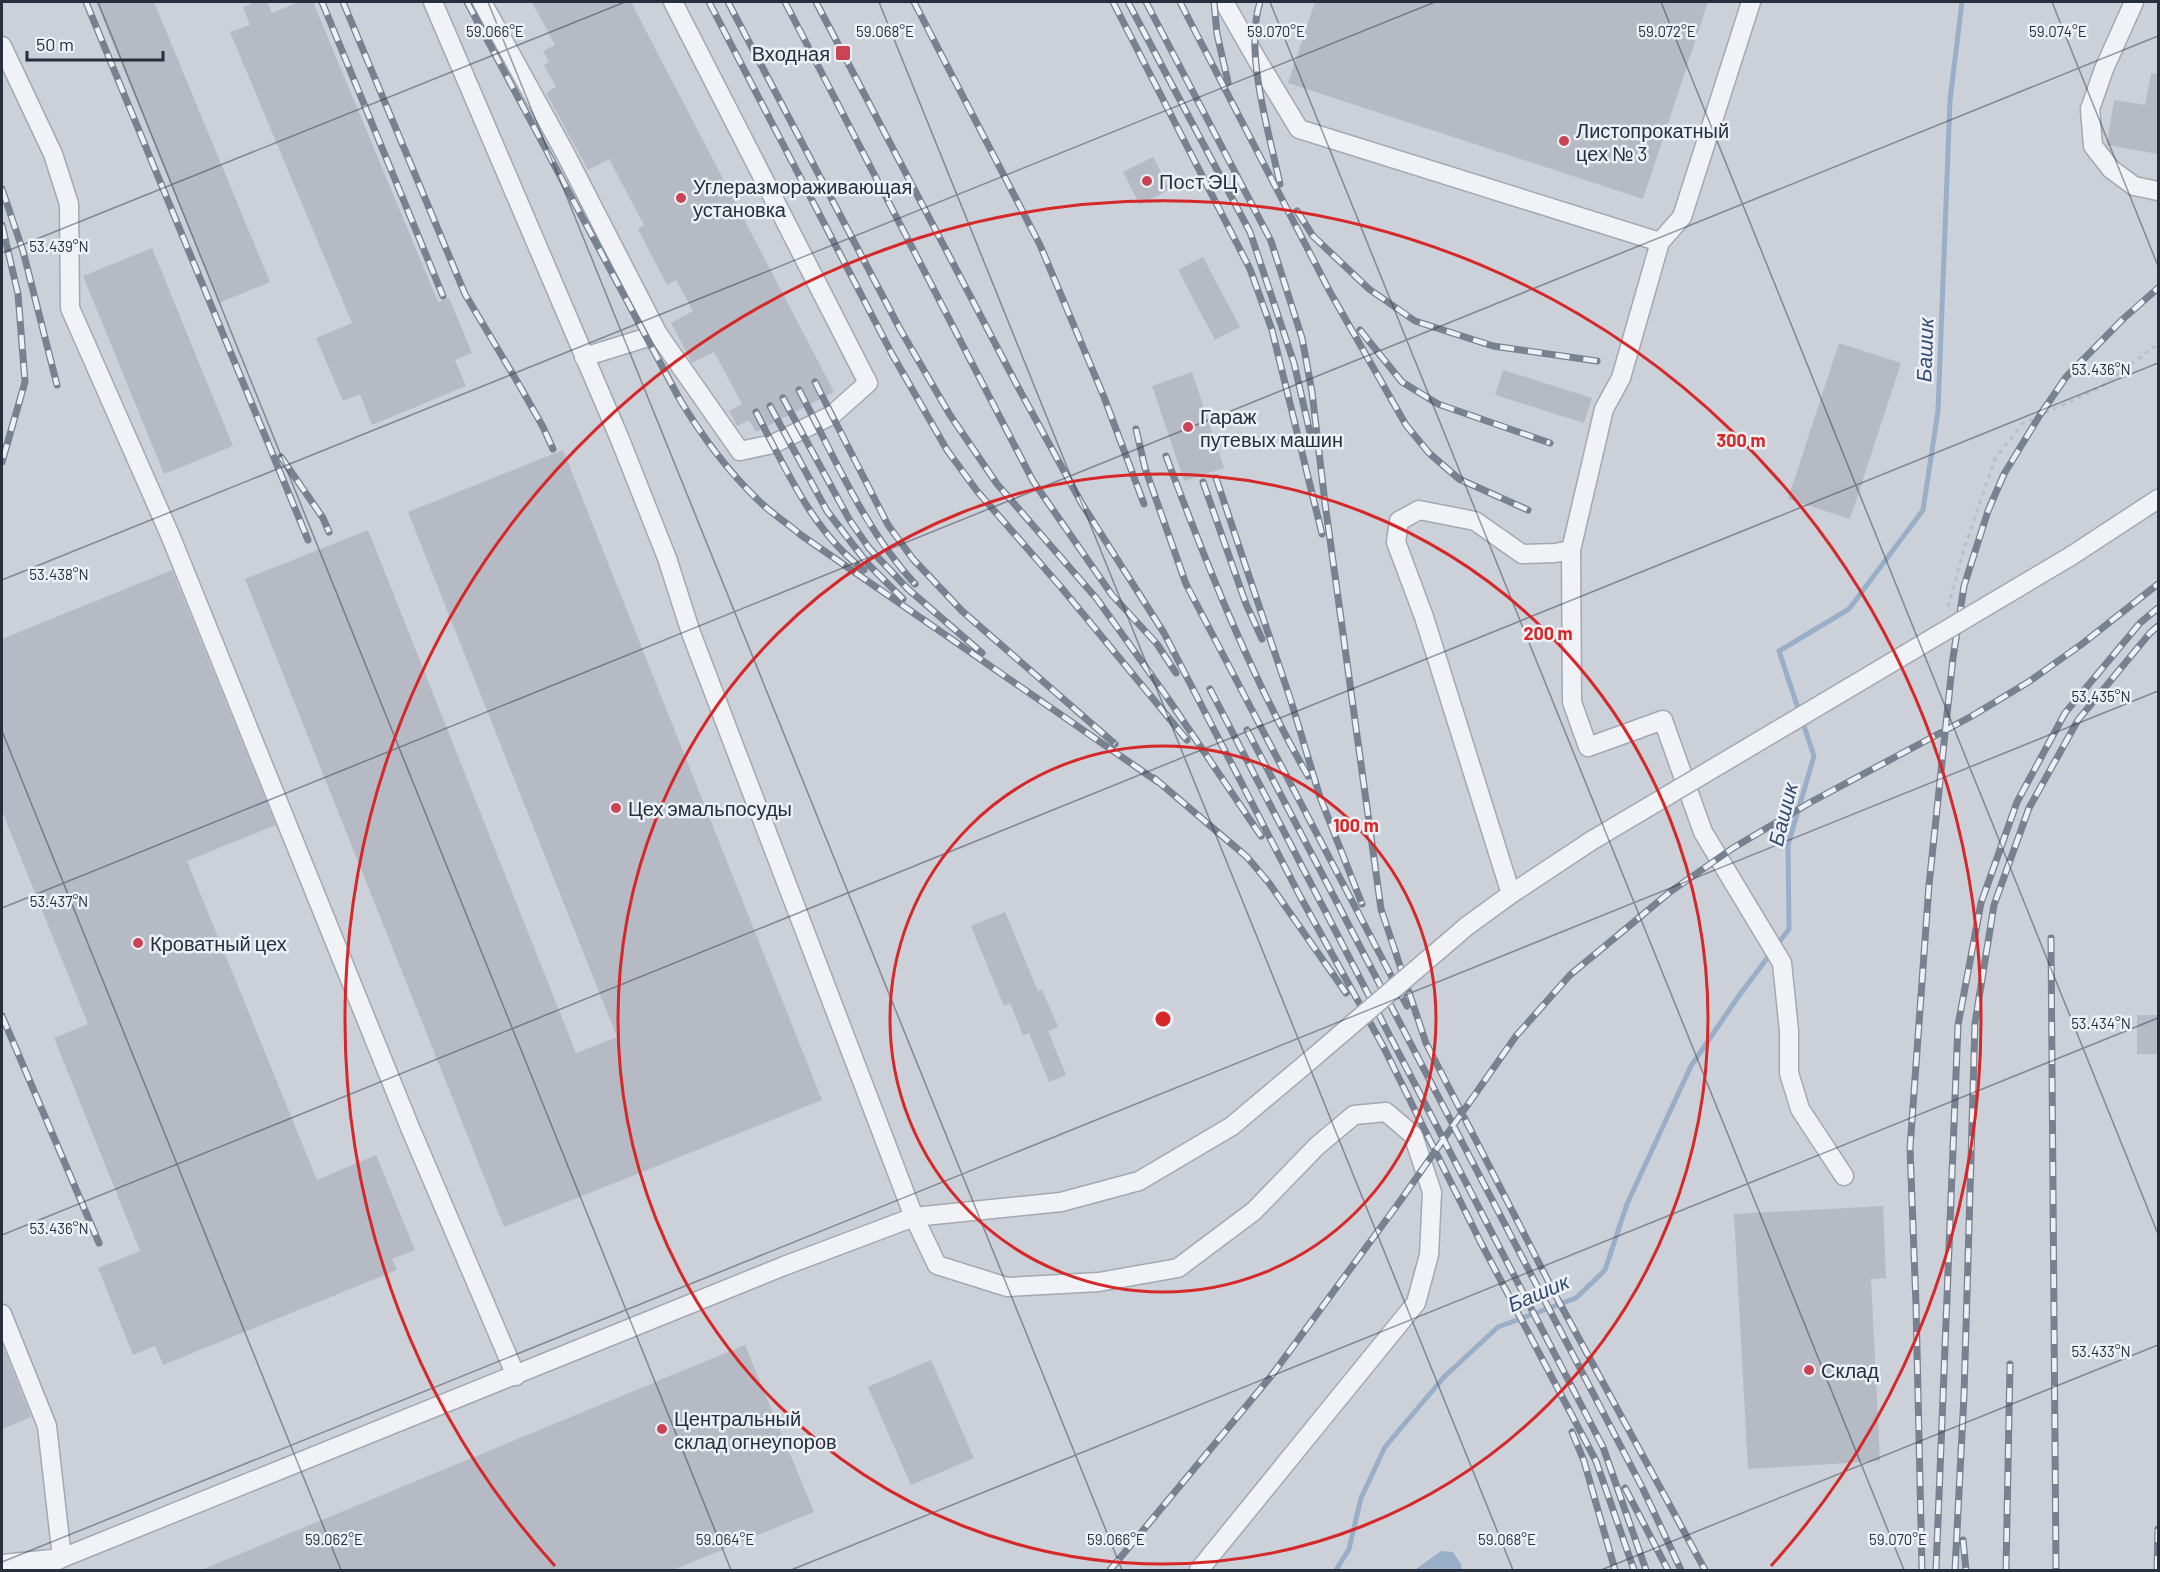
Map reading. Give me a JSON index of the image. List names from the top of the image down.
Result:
{
  "water": ["Башик"],
  "places": {
    "transit": ["Входная"],
    "other": [
      "Листопрокатный цех № 3",
      "Поcт ЭЦ",
      "Углеразмораживающая установка",
      "Гараж путевых машин",
      "Цех эмальпосуды",
      "Кроватный цех",
      "Склад",
      "Центральный склад огнеупоров"
    ]
  },
  "scale_bar": "50 m",
  "coordinates": [
    "59.066°E",
    "59.068°E",
    "59.070°E",
    "59.072°E",
    "59.074°E",
    "53.439°N",
    "53.436°N",
    "53.438°N",
    "53.435°N",
    "53.437°N",
    "53.434°N",
    "53.433°N",
    "59.062°E",
    "59.064°E"
  ],
  "rings": ["300 m", "200 m", "100 m"]
}
